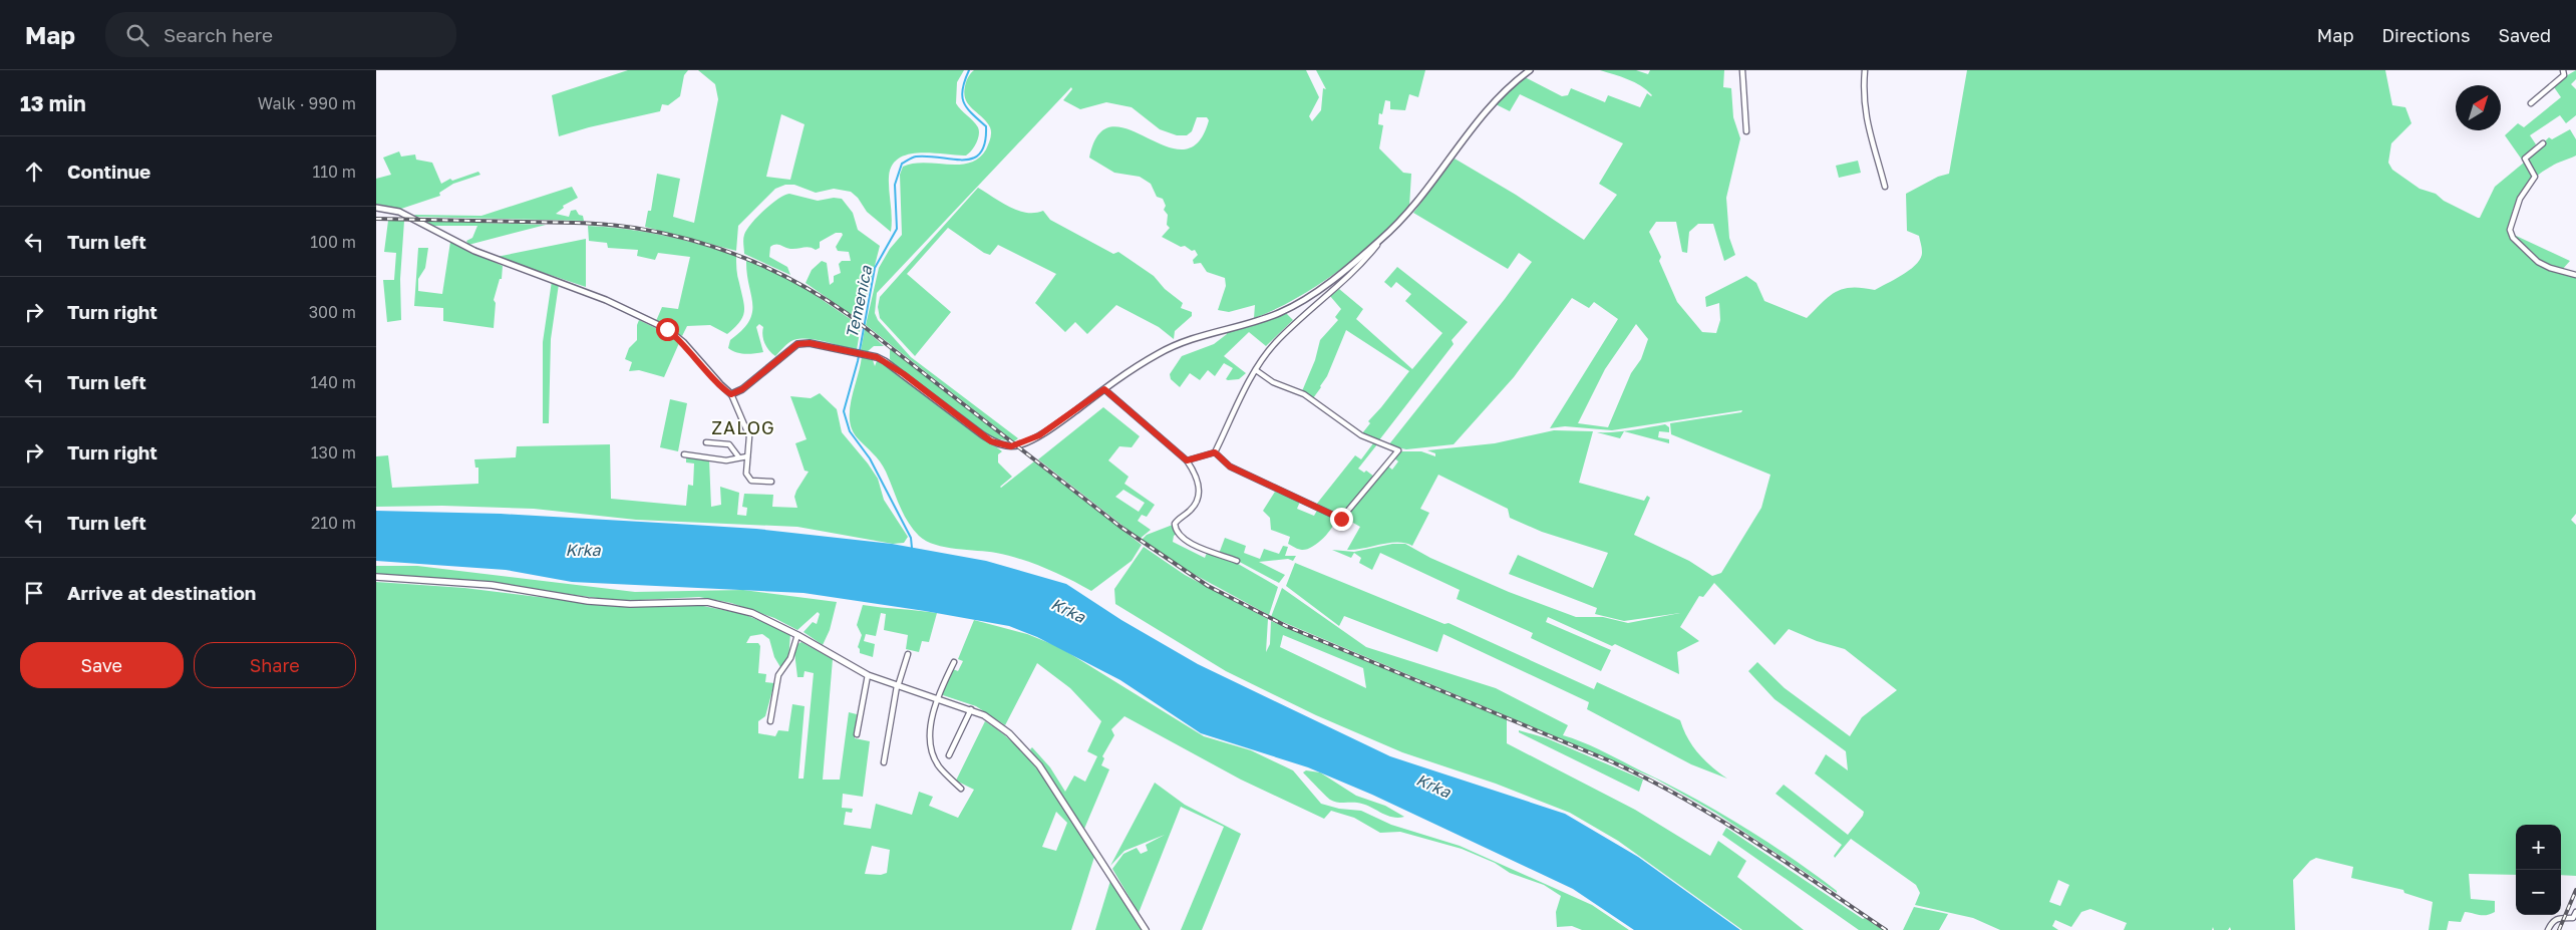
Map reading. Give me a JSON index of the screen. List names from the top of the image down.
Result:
{
  "districts": ["ZALOG"],
  "water": ["Temenica", "Krka"],
  "north": "top right",
  "page": {
    "header": "Map",
    "search": "Search here",
    "nav": ["Map", "Directions", "Saved"],
    "heading": ["13 min", "Walk · 990 m"],
    "list": [
      ["Continue", "110 m"],
      ["Turn left", "100 m"],
      ["Turn right", "300 m"],
      ["Turn left", "140 m"],
      ["Turn right", "130 m"],
      ["Turn left", "210 m"],
      "Arrive at destination"
    ],
    "buttons": ["Save", "Share"],
    "map_buttons": ["+", "−"]
  }
}
